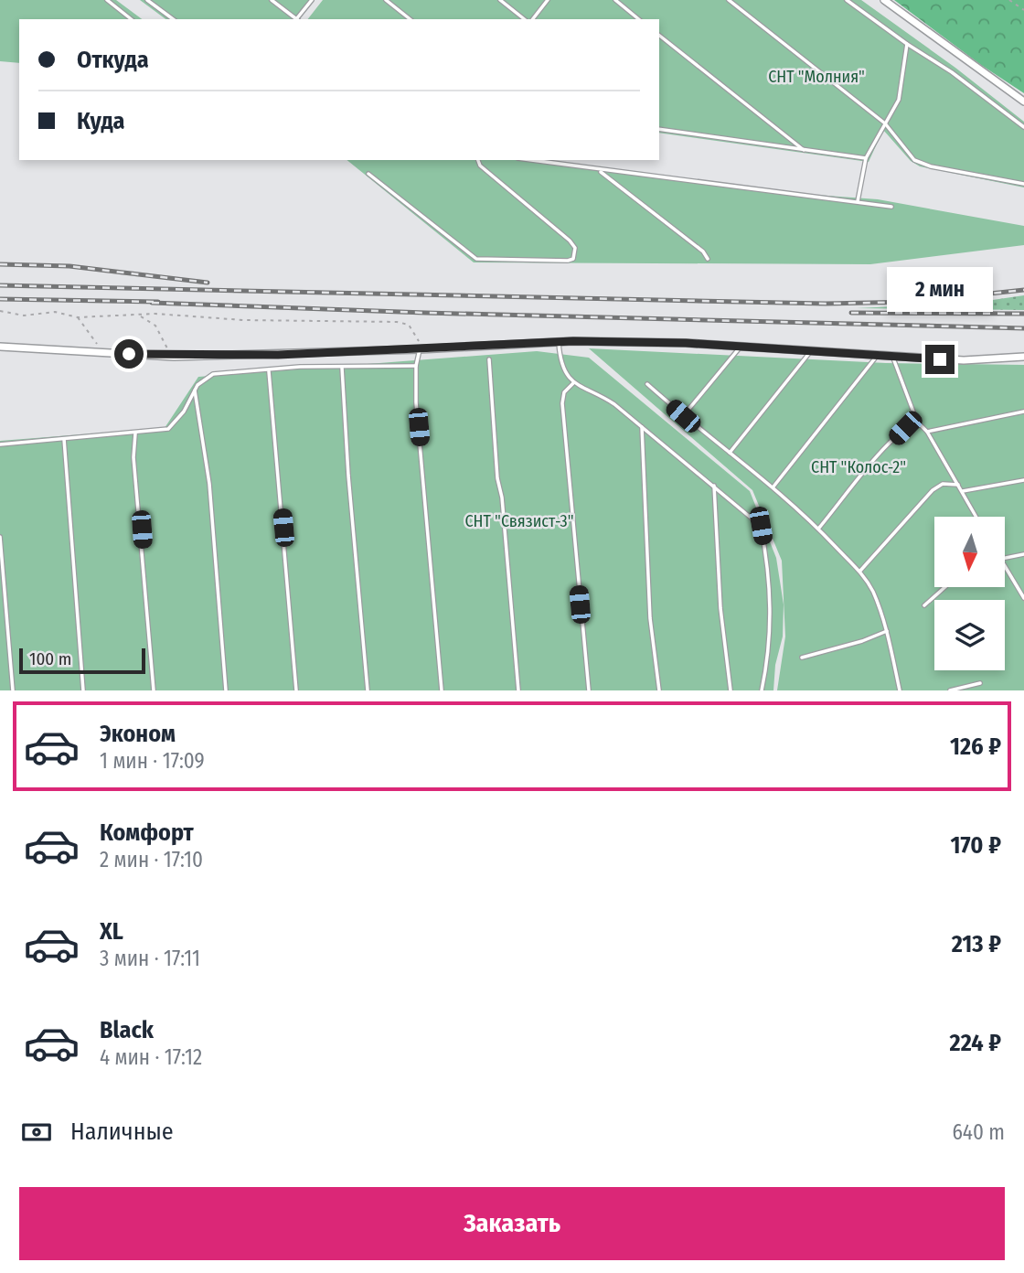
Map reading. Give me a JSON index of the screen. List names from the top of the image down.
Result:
{
  "parks": ["СНТ \"Молния\"", "СНТ \"Колос-2\"", "СНТ \"Связист-3\""],
  "scale_bar": "100 m",
  "north": "bottom",
  "page": {
    "banner": ["Откуда", "Куда"],
    "bubble": "2 мин",
    "scale": "100 m",
    "list": [
      {
        "name": "Эконом",
        "note": "1 мин · 17:09",
        "value": "126 ₽"
      },
      {
        "name": "Комфорт",
        "note": "2 мин · 17:10",
        "value": "170 ₽"
      },
      {
        "name": "XL",
        "note": "3 мин · 17:11",
        "value": "213 ₽"
      },
      {
        "name": "Black",
        "note": "4 мин · 17:12",
        "value": "224 ₽"
      }
    ],
    "pay": ["Наличные", "640 m"],
    "buttons": "Заказать"
  }
}
